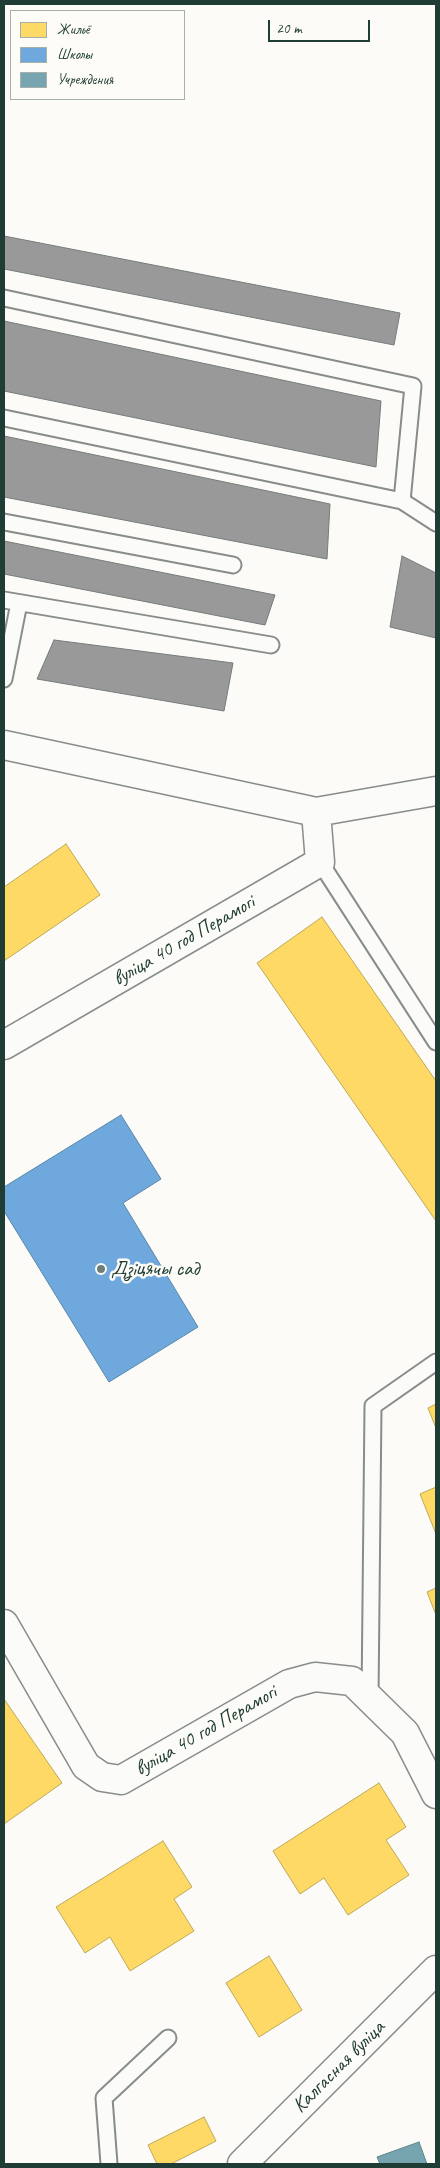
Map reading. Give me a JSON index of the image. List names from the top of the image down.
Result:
{
  "streets": {
    "street": ["вуліца 40 год Перамогі", "Калгасная вуліца"]
  },
  "places": ["Дзіцячы сад"],
  "legend": ["Жильё", "Школы", "Учреждения"],
  "scale_bar": "20 m"
}
